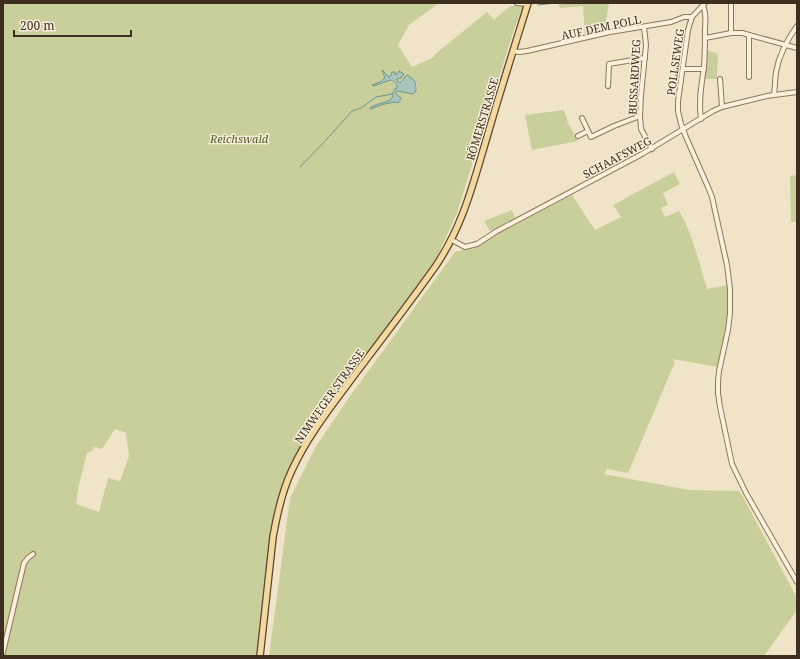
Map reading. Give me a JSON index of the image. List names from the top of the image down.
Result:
{
  "streets": {
    "main road": ["RÖMERSTRASSE", "NIMWEGER STRASSE"],
    "street": [
      "AUF DEM POLL",
      "POLLSEWEG",
      "BUSSARDWEG",
      "SCHAAFSWEG"
    ]
  },
  "crossings": [
    ["AUF DEM POLL", "POLLSEWEG"],
    ["AUF DEM POLL", "BUSSARDWEG"],
    ["AUF DEM POLL", "RÖMERSTRASSE"],
    ["POLLSEWEG", "SCHAAFSWEG"],
    ["BUSSARDWEG", "SCHAAFSWEG"],
    ["RÖMERSTRASSE", "SCHAAFSWEG"],
    ["RÖMERSTRASSE", "NIMWEGER STRASSE"],
    ["SCHAAFSWEG", "NIMWEGER STRASSE"]
  ],
  "parks": ["Reichswald"],
  "scale_bar": "200 m"
}
